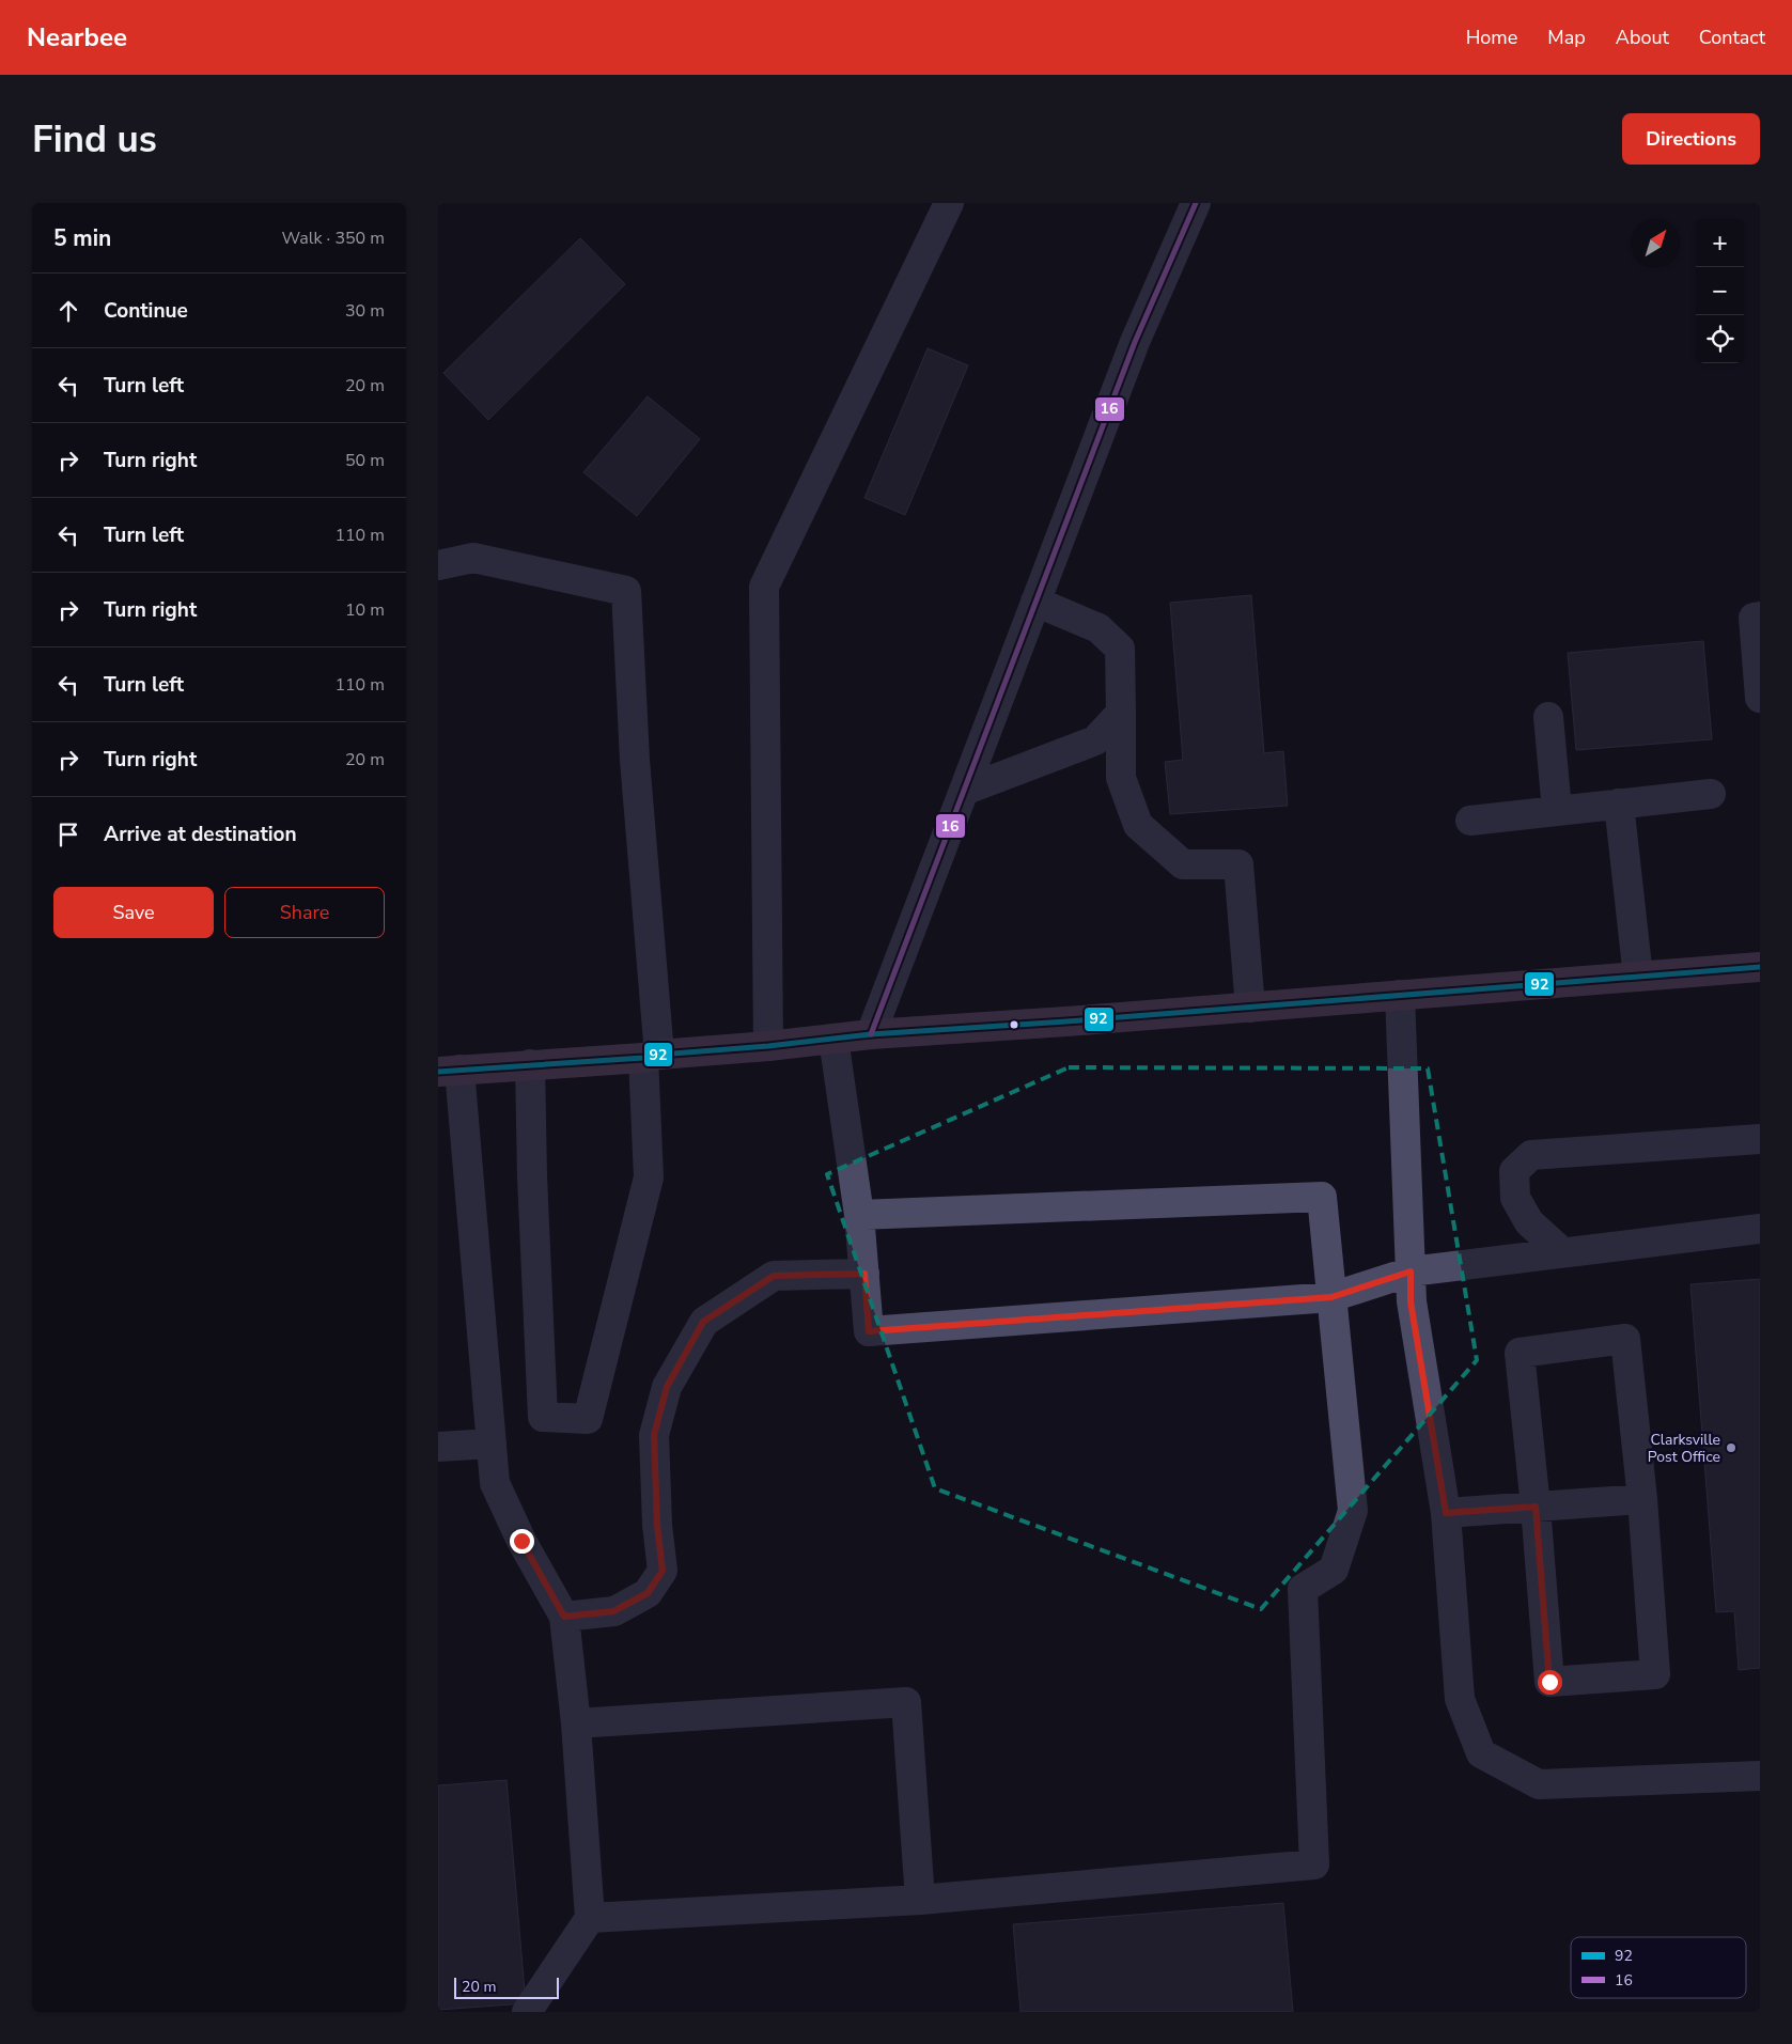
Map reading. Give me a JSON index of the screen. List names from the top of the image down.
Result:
{
  "places": ["Clarksville Post Office"],
  "lines": ["transit line 16", "transit line 92"],
  "legend": ["92", "16"],
  "scale_bar": "20 m",
  "north": "top right",
  "page": {
    "header": "Nearbee",
    "nav": [
      "Home",
      "Map",
      "About",
      "Contact"
    ],
    "buttons": [
      "Directions",
      ["Save", "Share"]
    ],
    "title": "Find us",
    "heading": ["5 min", "Walk · 350 m"],
    "map_buttons": ["+", "−"],
    "list": [
      ["Continue", "30 m"],
      ["Turn left", "20 m"],
      ["Turn right", "50 m"],
      ["Turn left", "110 m"],
      ["Turn right", "10 m"],
      ["Turn left", "110 m"],
      ["Turn right", "20 m"],
      "Arrive at destination"
    ],
    "scale": "20 m"
  }
}
